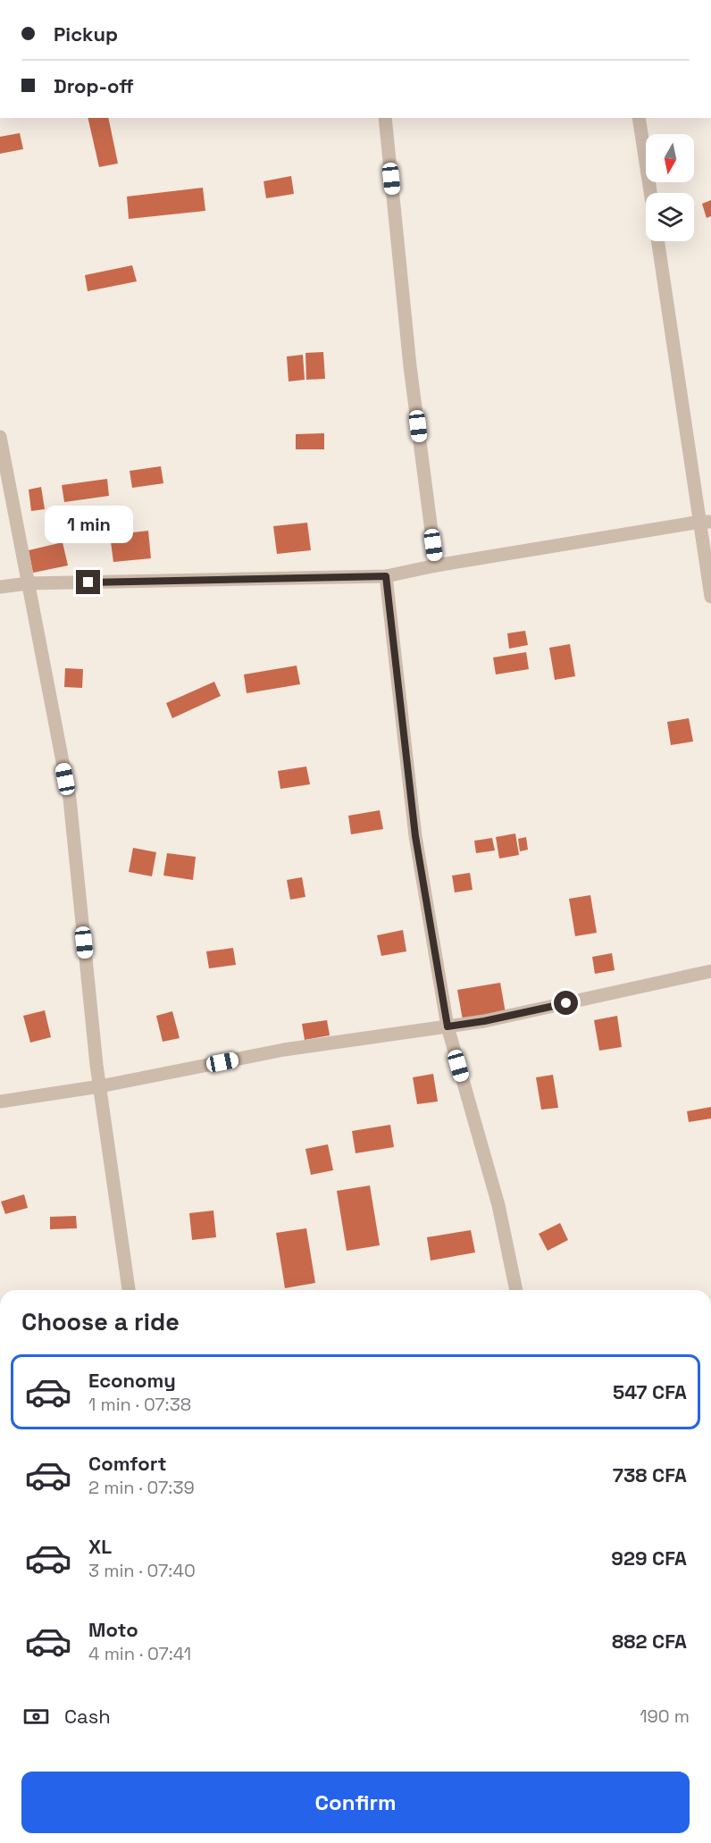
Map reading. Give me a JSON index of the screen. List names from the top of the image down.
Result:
{
  "north": "bottom",
  "page": {
    "banner": ["Pickup", "Drop-off"],
    "bubble": "1 min",
    "heading": "Choose a ride",
    "list": [
      {
        "name": "Economy",
        "note": "1 min · 07:38",
        "value": "547 CFA"
      },
      {
        "name": "Comfort",
        "note": "2 min · 07:39",
        "value": "738 CFA"
      },
      {
        "name": "XL",
        "note": "3 min · 07:40",
        "value": "929 CFA"
      },
      {
        "name": "Moto",
        "note": "4 min · 07:41",
        "value": "882 CFA"
      }
    ],
    "pay": ["Cash", "190 m"],
    "buttons": "Confirm"
  }
}
